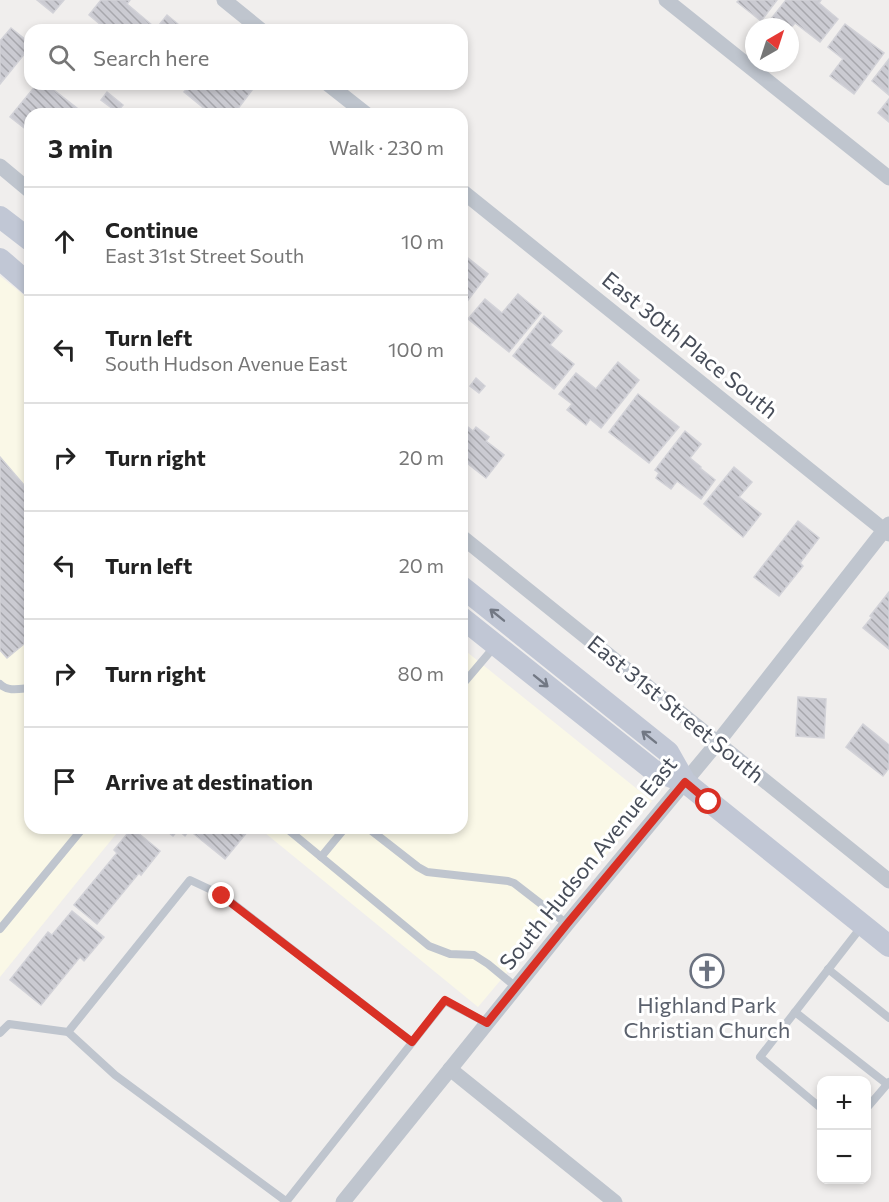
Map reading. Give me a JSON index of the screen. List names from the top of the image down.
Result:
{
  "streets": {
    "main road": ["East 31st Street South"],
    "street": ["East 30th Place South", "South Hudson Avenue East"]
  },
  "crossings": [
    ["East 30th Place South", "South Hudson Avenue East"],
    ["East 31st Street South", "South Hudson Avenue East"]
  ],
  "places": {
    "church": ["Highland Park Christian Church"]
  },
  "north": "top right",
  "page": {
    "search": "Search here",
    "heading": ["3 min", "Walk · 230 m"],
    "list": [
      ["Continue", "East 31st Street South", "10 m"],
      ["Turn left", "South Hudson Avenue East", "100 m"],
      ["Turn right", "20 m"],
      ["Turn left", "20 m"],
      ["Turn right", "80 m"],
      "Arrive at destination"
    ],
    "map_buttons": ["+", "−"]
  }
}
